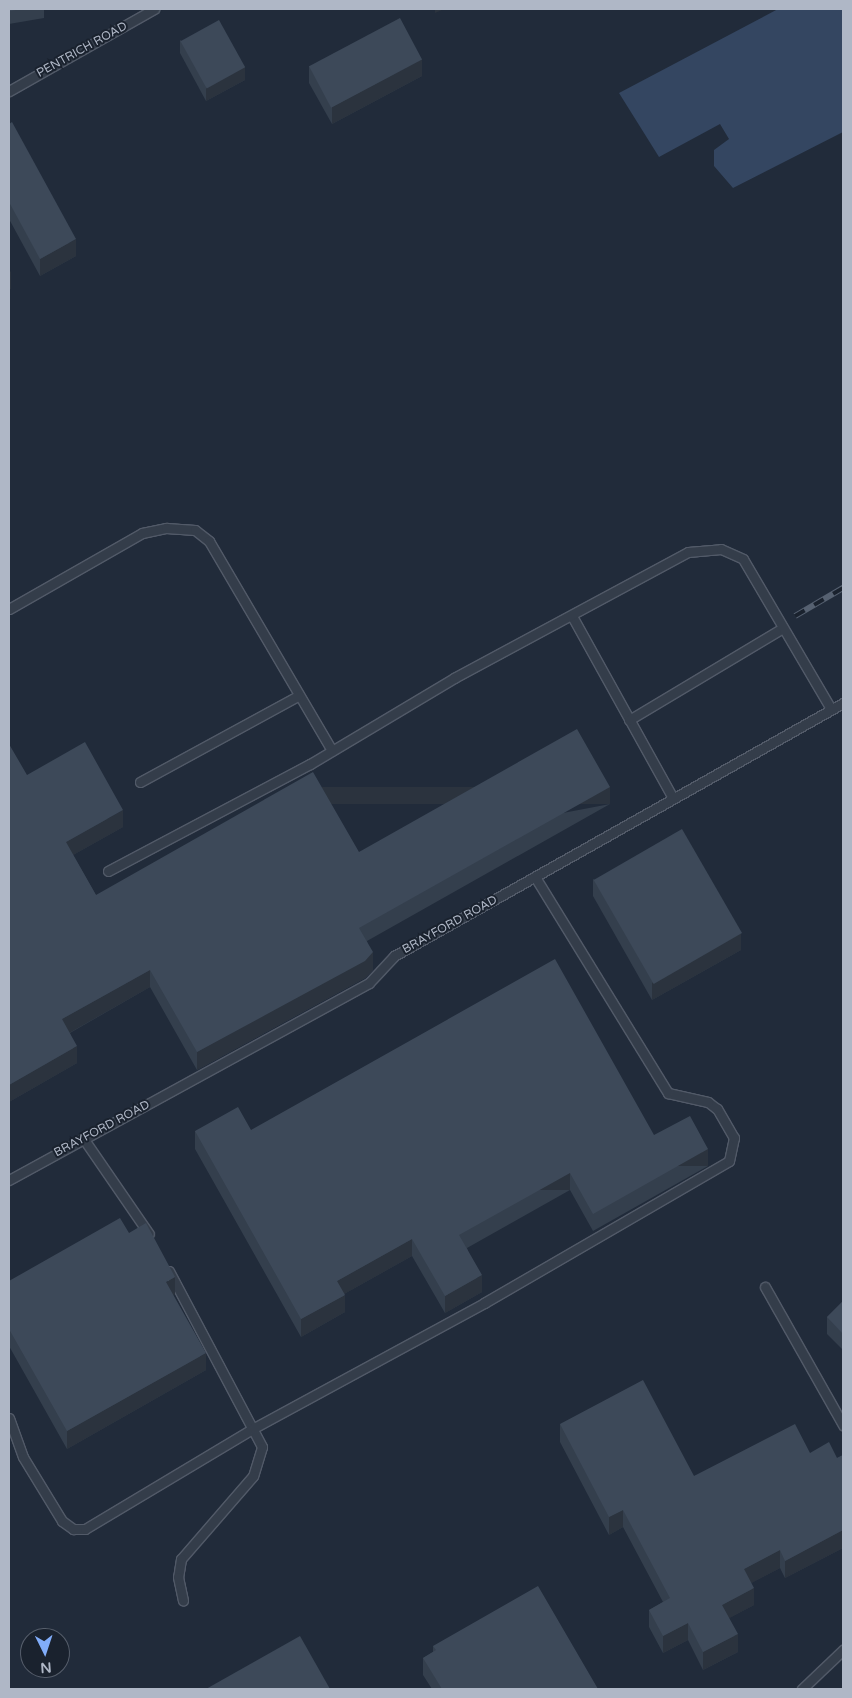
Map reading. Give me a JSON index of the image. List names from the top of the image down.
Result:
{
  "streets": {
    "lane": ["PENTRICH ROAD", "BRAYFORD ROAD"]
  },
  "north": "bottom"
}
